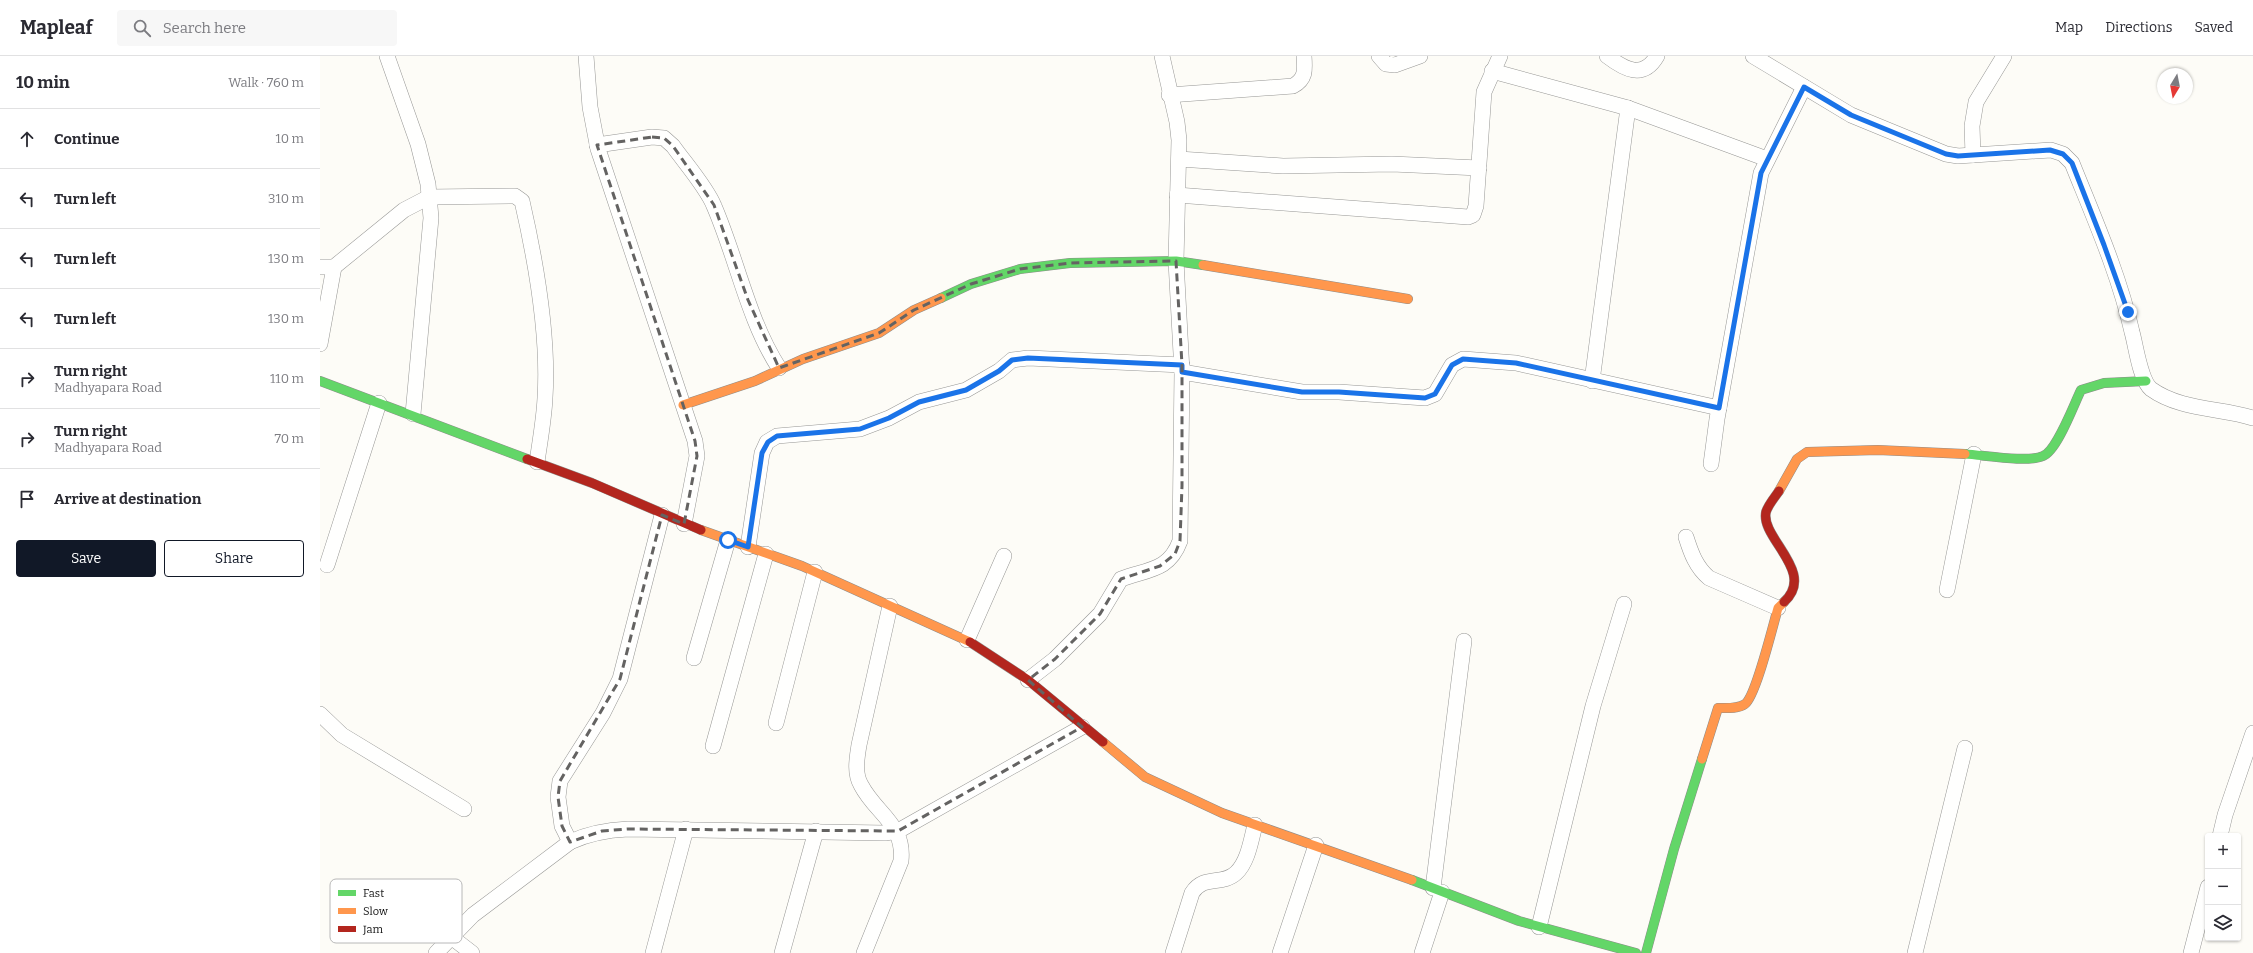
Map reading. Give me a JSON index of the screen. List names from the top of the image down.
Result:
{
  "legend": ["Fast", "Slow", "Jam"],
  "north": "bottom",
  "page": {
    "header": "Mapleaf",
    "search": "Search here",
    "nav": ["Map", "Directions", "Saved"],
    "heading": ["10 min", "Walk · 760 m"],
    "list": [
      ["Continue", "10 m"],
      ["Turn left", "310 m"],
      ["Turn left", "130 m"],
      ["Turn left", "130 m"],
      ["Turn right", "Madhyapara Road", "110 m"],
      ["Turn right", "Madhyapara Road", "70 m"],
      "Arrive at destination"
    ],
    "buttons": ["Save", "Share"],
    "map_buttons": ["+", "−"]
  }
}
